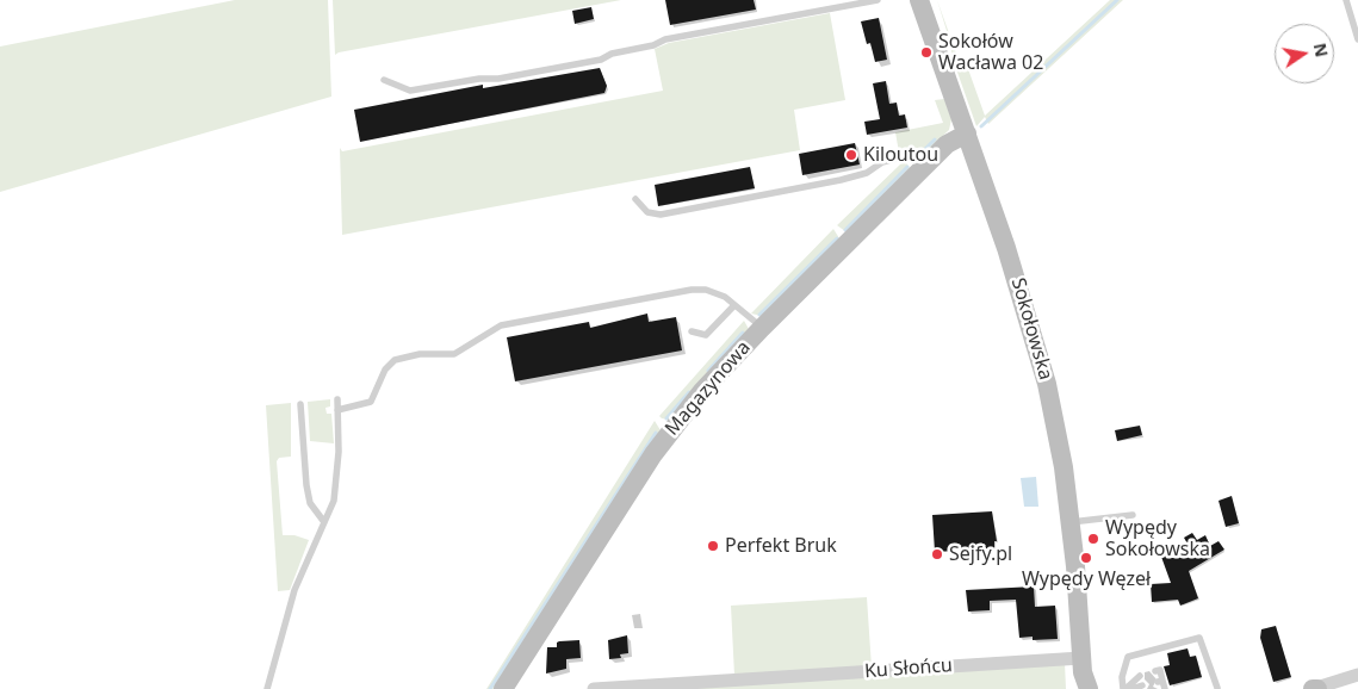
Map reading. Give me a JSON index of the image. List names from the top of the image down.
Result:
{
  "streets": {
    "street": ["Sokołowska", "Magazynowa", "Ku Słońcu"]
  },
  "crossings": [
    ["Sokołowska", "Magazynowa"],
    ["Sokołowska", "Ku Słońcu"]
  ],
  "places": [
    "Sokołów Wacława 02",
    "Kiloutou",
    "Wypędy Sokołowska",
    "Perfekt Bruk",
    "Sejfy.pl",
    "Wypędy Węzeł"
  ],
  "north": "right"
}
